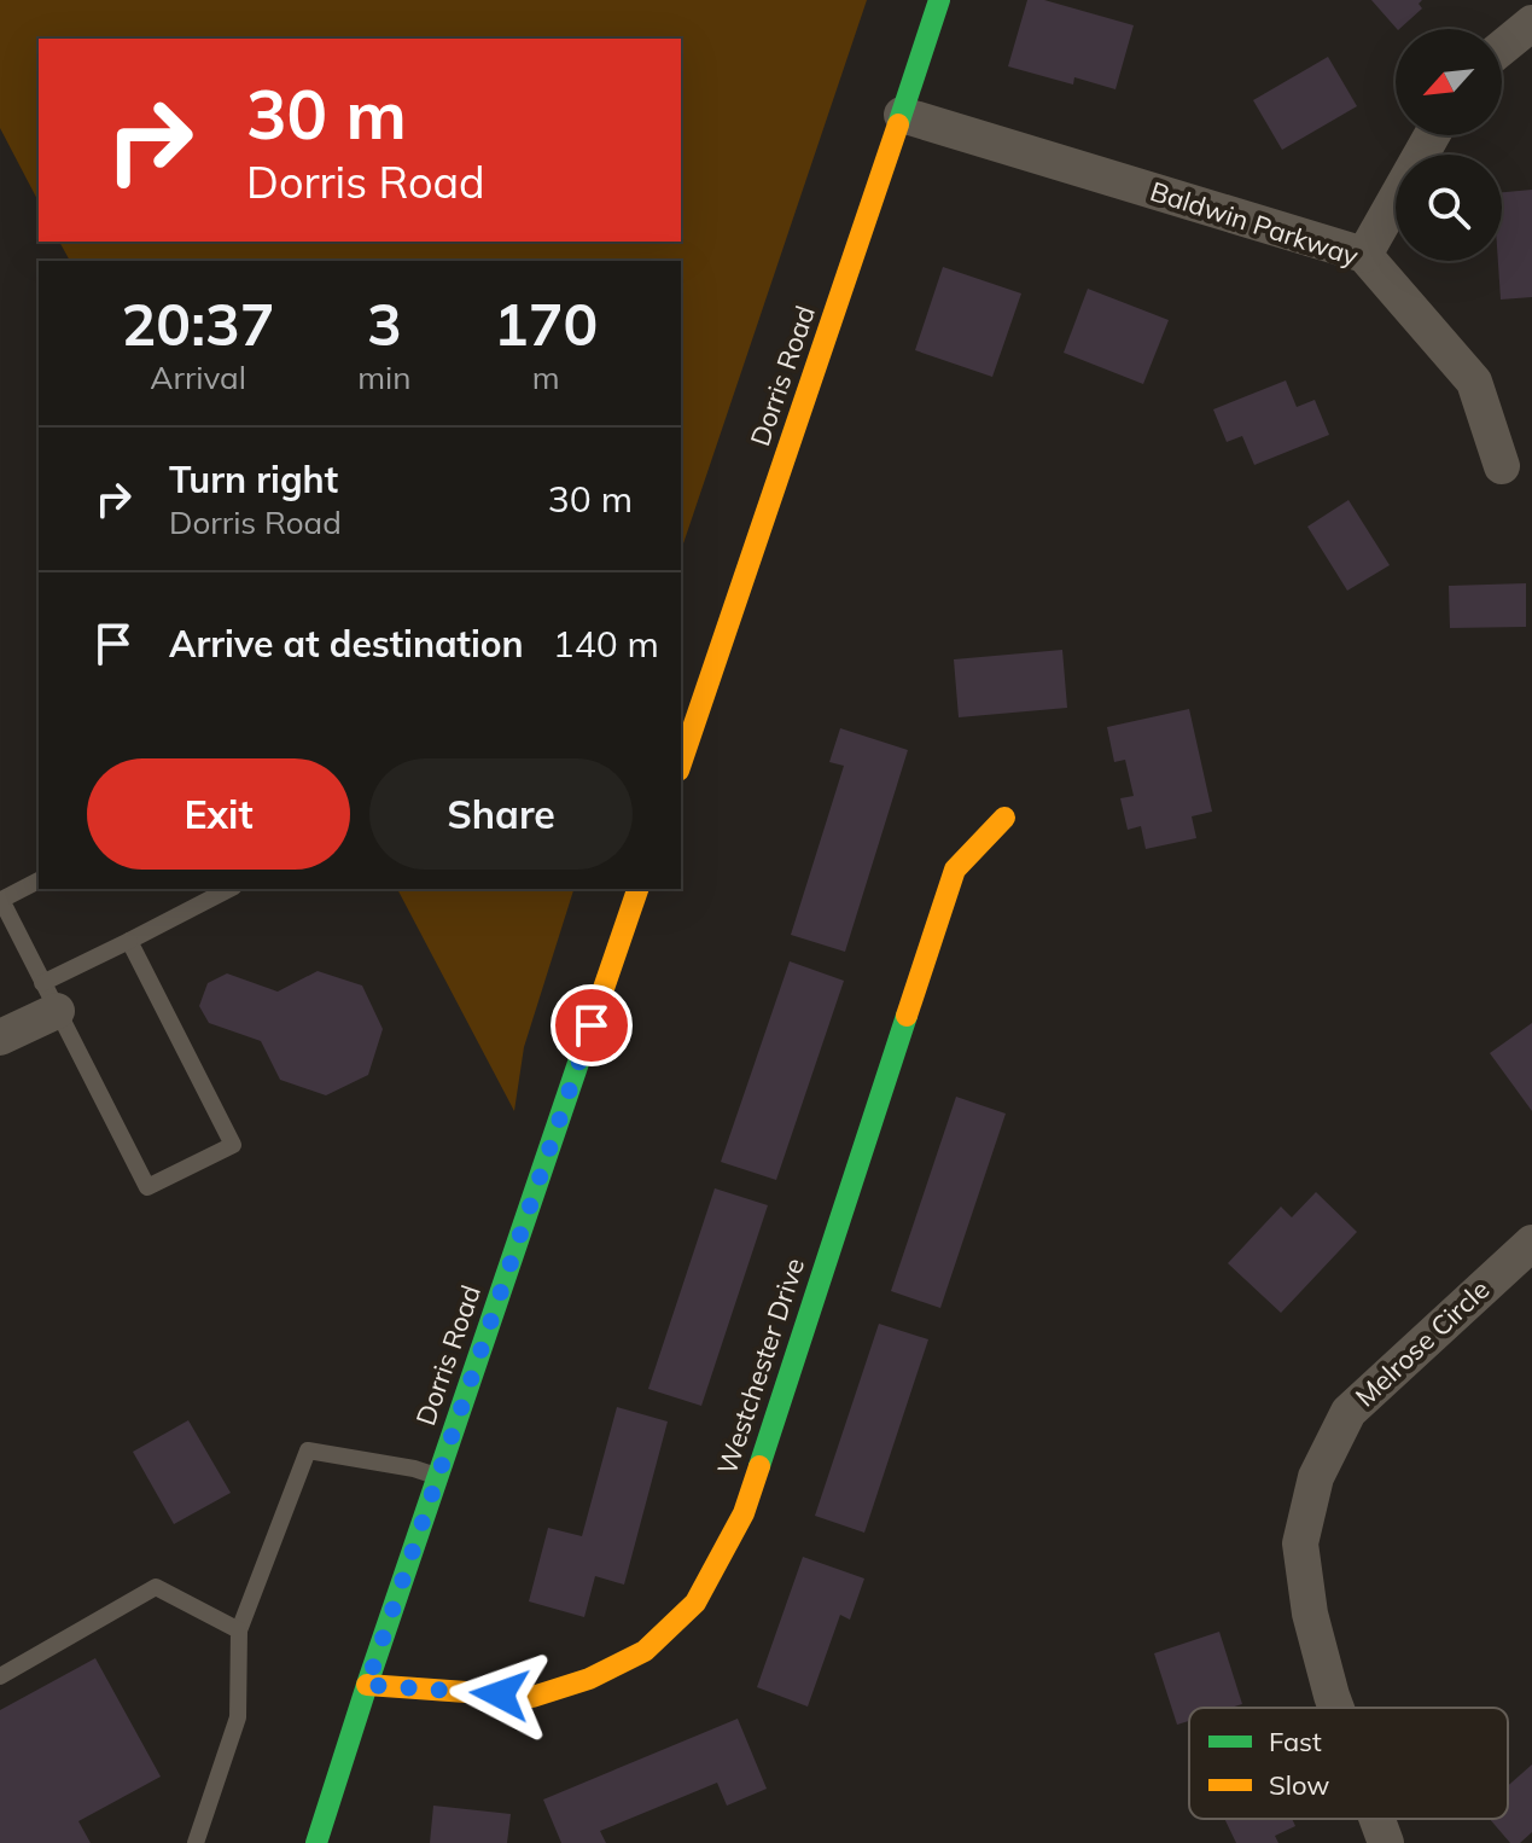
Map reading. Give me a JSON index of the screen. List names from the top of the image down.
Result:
{
  "streets": {
    "street": [
      "Baldwin Parkway",
      "Dorris Road",
      "Melrose Circle",
      "Westchester Drive"
    ]
  },
  "crossings": [
    ["Baldwin Parkway", "Dorris Road"],
    ["Dorris Road", "Westchester Drive"]
  ],
  "legend": ["Fast", "Slow"],
  "north": "bottom left",
  "page": {
    "turn": ["30 m", "Dorris Road"],
    "eta": [
      "20:37",
      "Arrival",
      "3",
      "min",
      "170",
      "m"
    ],
    "list": [
      {
        "name": "Turn right",
        "note": "Dorris Road",
        "value": "30 m"
      },
      {
        "name": "Arrive at destination",
        "value": "140 m"
      }
    ],
    "buttons": ["Exit", "Share"]
  }
}
